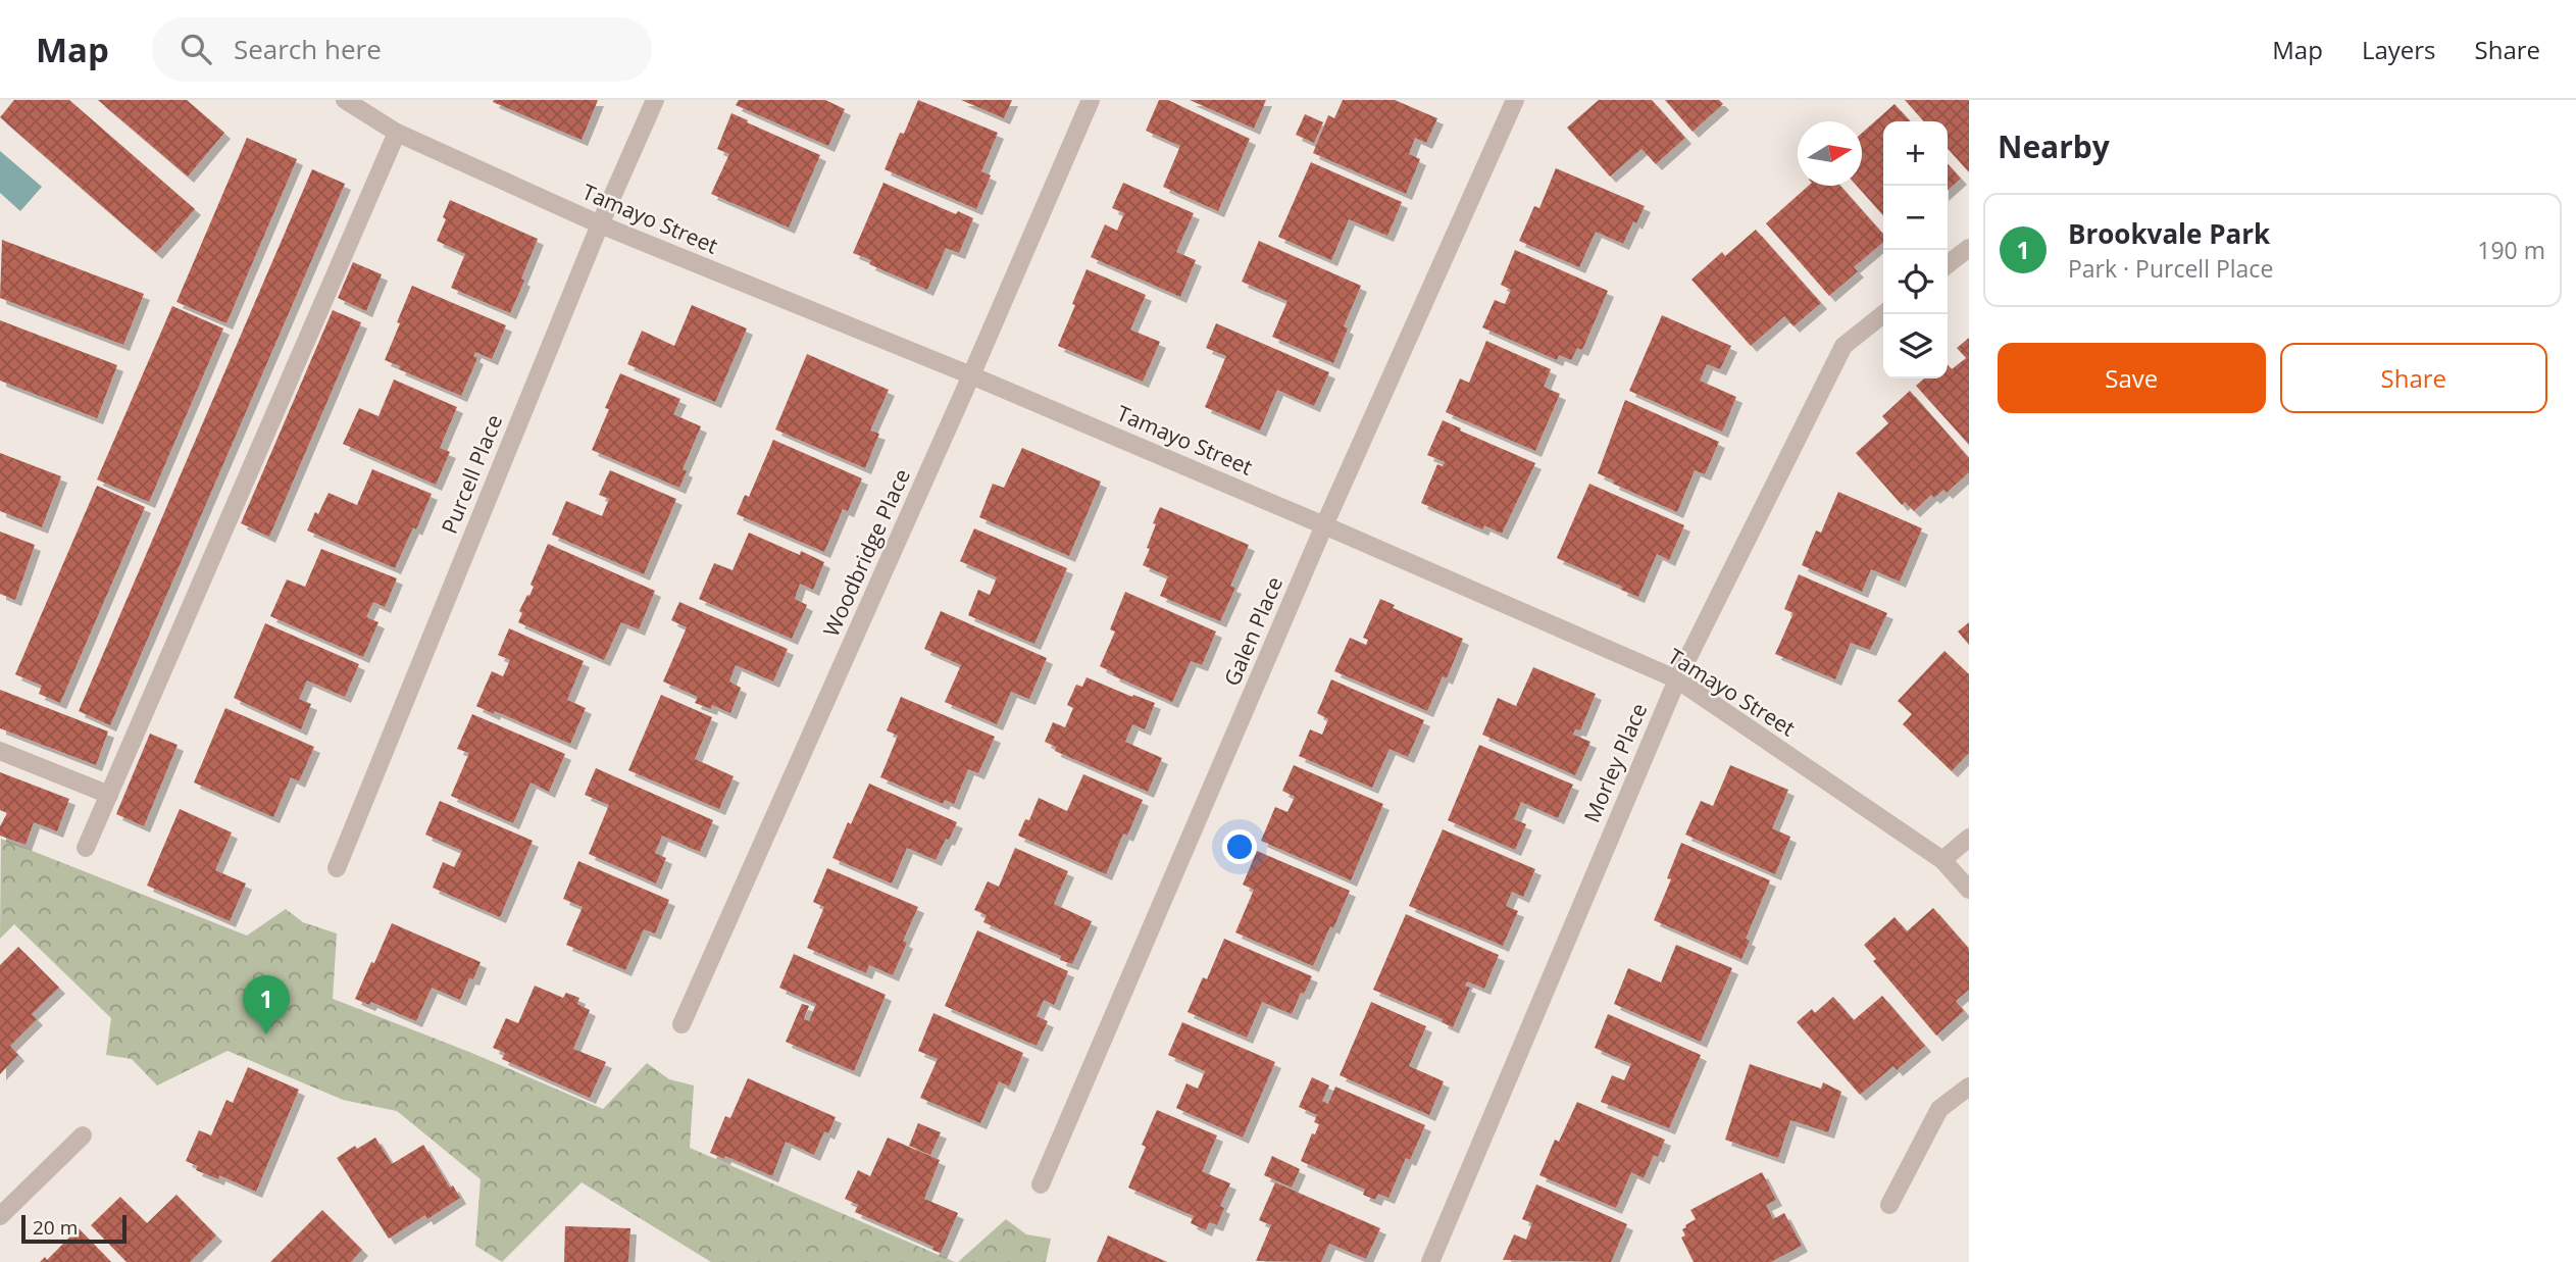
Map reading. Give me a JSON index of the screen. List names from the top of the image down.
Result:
{
  "streets": {
    "street": [
      "Tamayo Street",
      "Purcell Place",
      "Woodbridge Place",
      "Galen Place",
      "Morley Place"
    ]
  },
  "crossings": [
    ["Tamayo Street", "Purcell Place"],
    ["Tamayo Street", "Woodbridge Place"],
    ["Tamayo Street", "Galen Place"],
    ["Tamayo Street", "Morley Place"]
  ],
  "scale_bar": "20 m",
  "north": "right",
  "page": {
    "header": "Map",
    "search": "Search here",
    "nav": ["Map", "Layers", "Share"],
    "heading": "Nearby",
    "map_buttons": ["+", "−"],
    "list": [
      {
        "mark": "1",
        "name": "Brookvale Park",
        "note": "Park · Purcell Place",
        "value": "190 m"
      }
    ],
    "buttons": ["Save", "Share"],
    "pins": "1",
    "scale": "20 m"
  }
}
